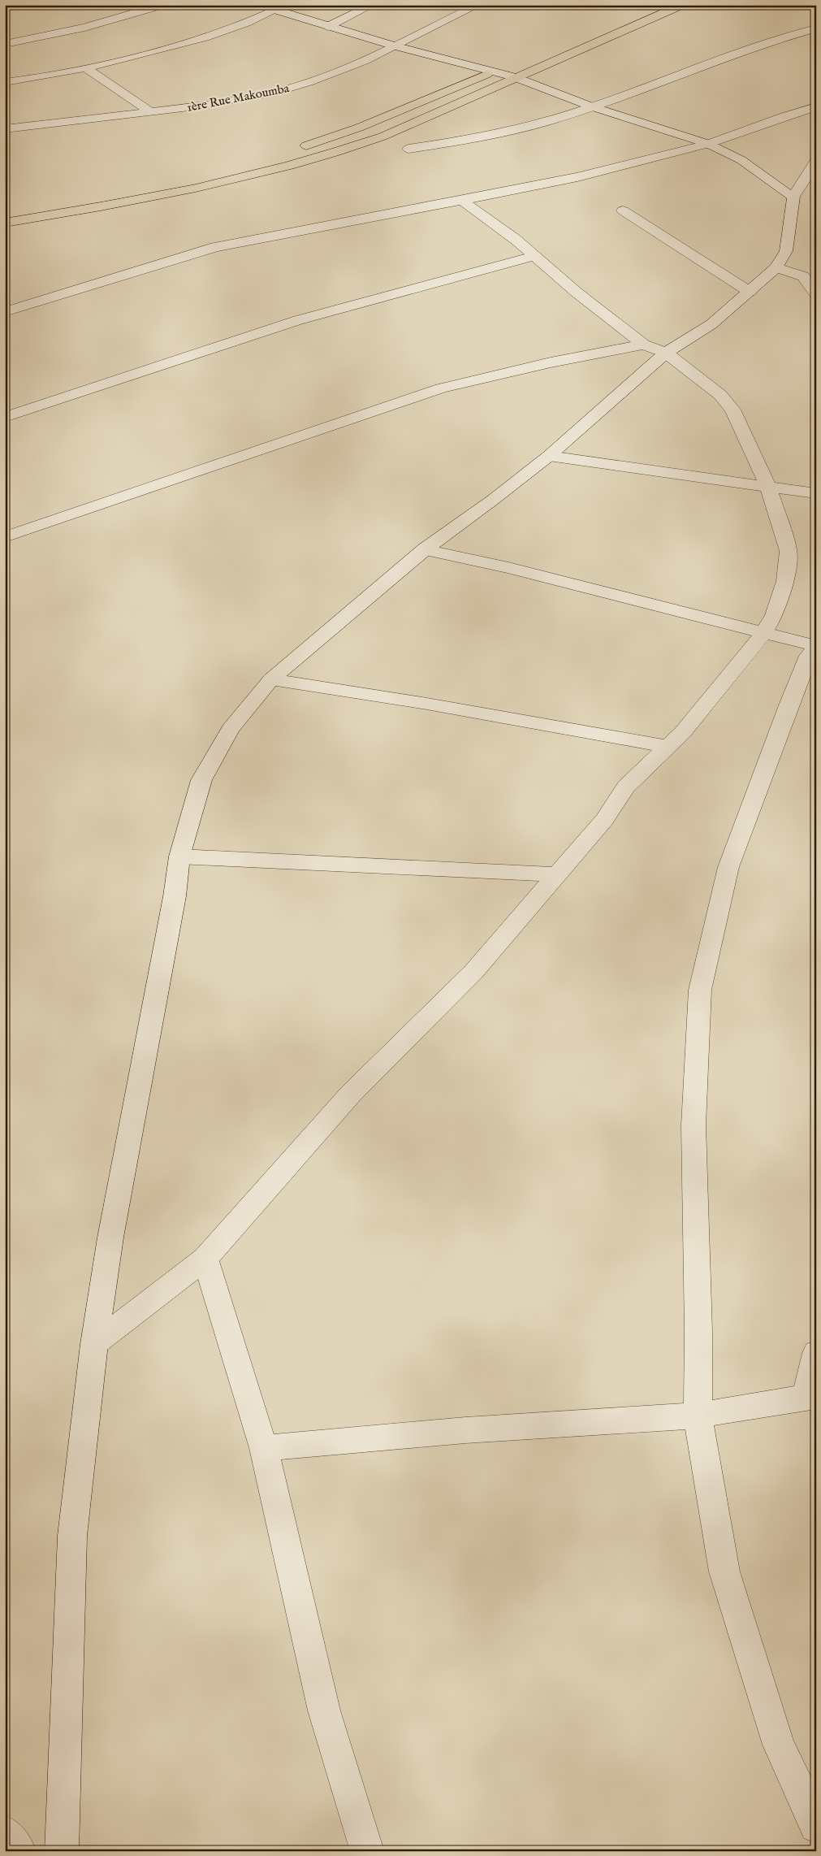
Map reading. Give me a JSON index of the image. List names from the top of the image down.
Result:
{
  "streets": {
    "street": ["1ère Rue Makoumba"]
  }
}
